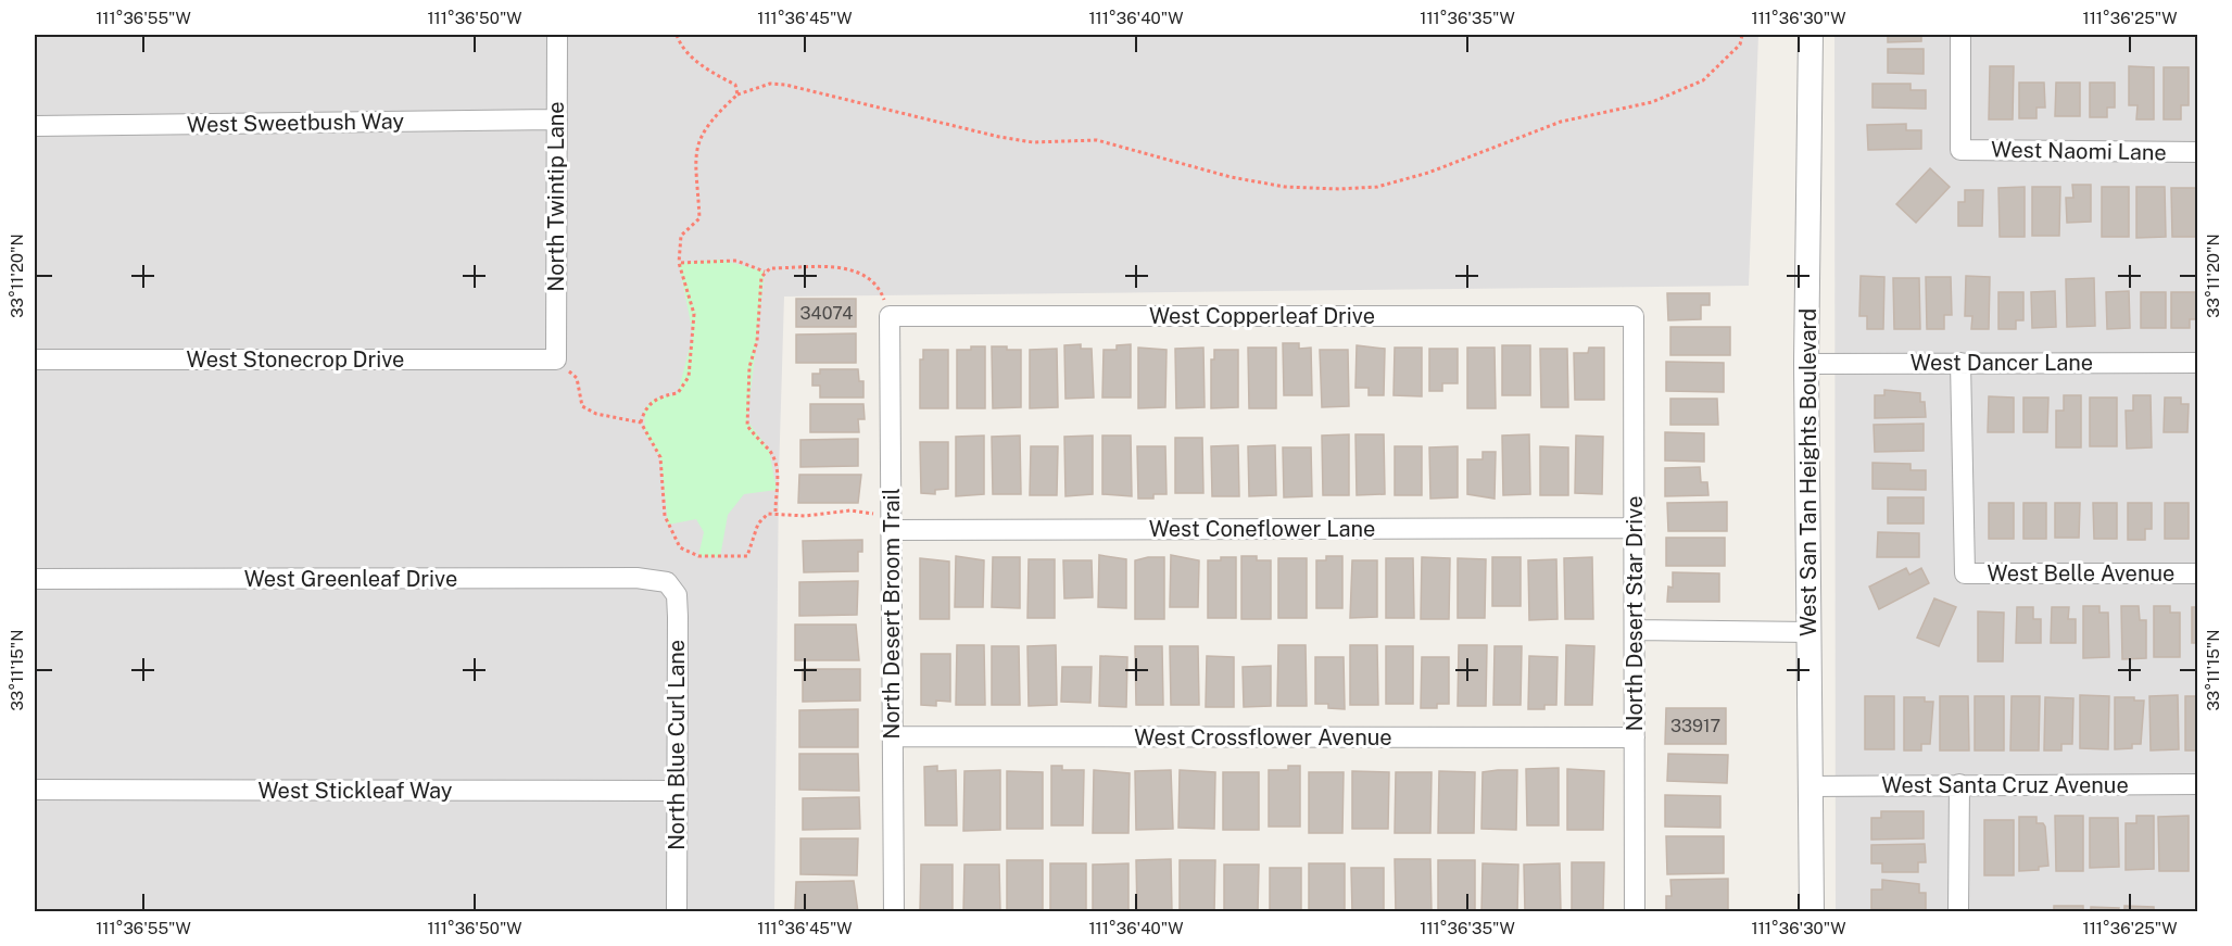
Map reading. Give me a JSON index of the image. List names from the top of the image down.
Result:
{
  "streets": {
    "street": [
      "West Sweetbush Way",
      "West Naomi Lane",
      "North Twintip Lane",
      "West Copperleaf Drive",
      "West Stonecrop Drive",
      "West Dancer Lane",
      "West San Tan Heights Boulevard",
      "West Coneflower Lane",
      "West Belle Avenue",
      "West Greenleaf Drive",
      "North Desert Broom Trail",
      "North Desert Star Drive",
      "West Crossflower Avenue",
      "North Blue Curl Lane",
      "West Santa Cruz Avenue",
      "West Stickleaf Way"
    ]
  },
  "crossings": [
    ["West Sweetbush Way", "North Twintip Lane"],
    ["North Twintip Lane", "West Stonecrop Drive"],
    ["West Copperleaf Drive", "North Desert Broom Trail"],
    ["West Copperleaf Drive", "North Desert Star Drive"],
    ["West Dancer Lane", "West San Tan Heights Boulevard"],
    ["West Dancer Lane", "West Belle Avenue"],
    ["West San Tan Heights Boulevard", "West Santa Cruz Avenue"],
    ["West Coneflower Lane", "North Desert Broom Trail"],
    ["West Coneflower Lane", "North Desert Star Drive"],
    ["West Greenleaf Drive", "North Blue Curl Lane"],
    ["North Desert Broom Trail", "West Crossflower Avenue"],
    ["North Desert Star Drive", "West Crossflower Avenue"],
    ["North Blue Curl Lane", "West Stickleaf Way"]
  ],
  "house_numbers": ["34074", "33917"],
  "coordinates": [
    "111°36'55\"W",
    "111°36'50\"W",
    "111°36'45\"W",
    "111°36'40\"W",
    "111°36'35\"W",
    "111°36'30\"W",
    "111°36'25\"W",
    "33°11'20\"N",
    "33°11'15\"N"
  ]
}
